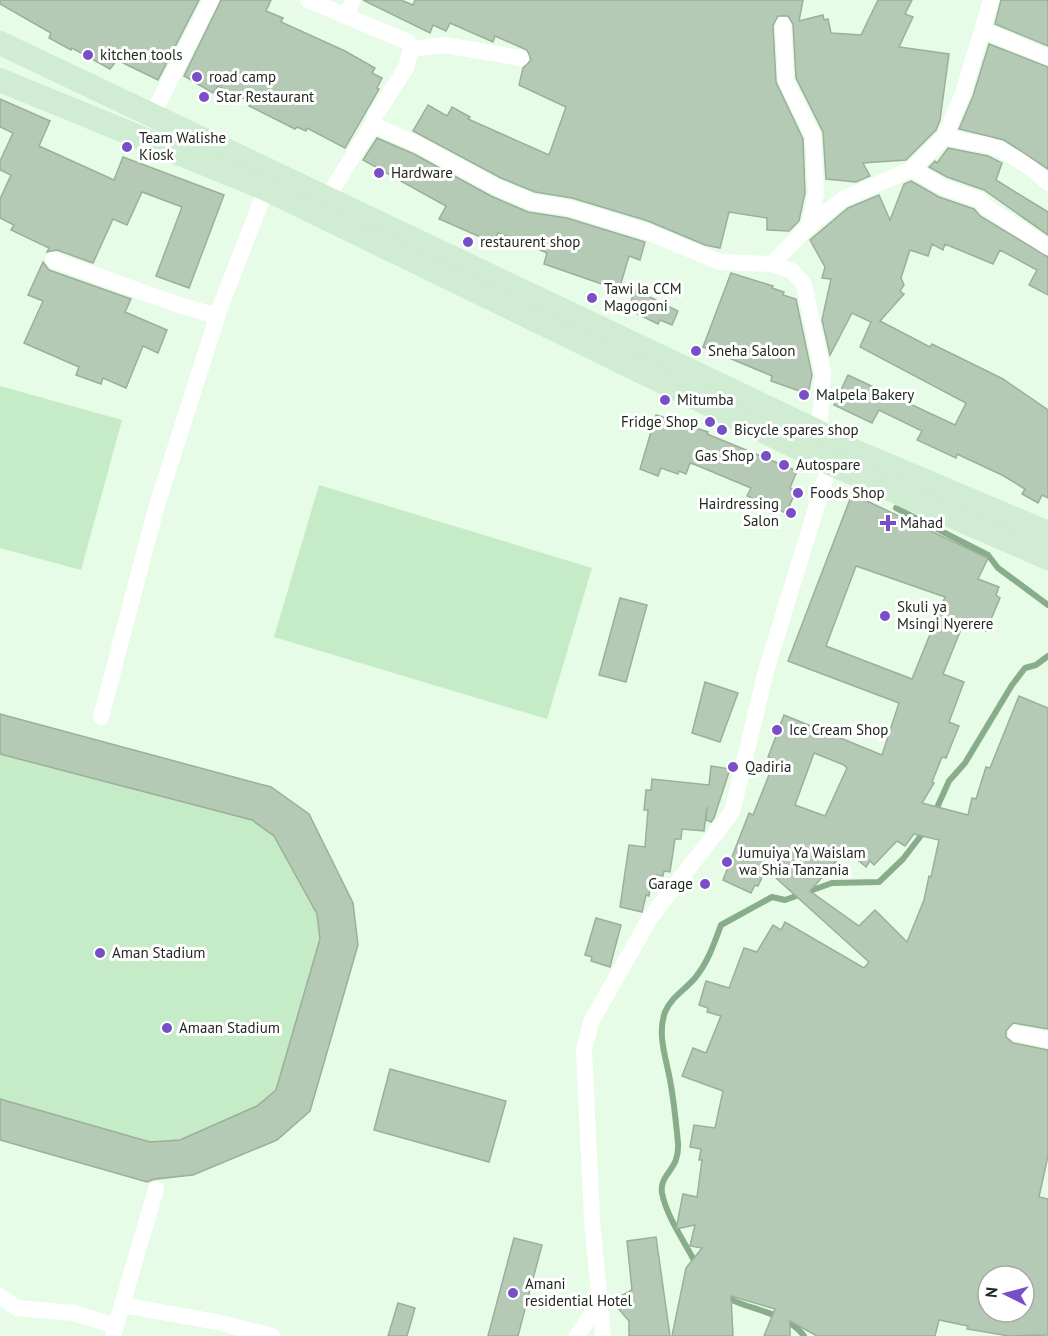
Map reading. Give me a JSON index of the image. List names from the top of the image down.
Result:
{
  "places": {
    "other": [
      "kitchen tools",
      "road camp",
      "Star Restaurant",
      "Team Walishe Kiosk",
      "Hardware",
      "restaurent shop",
      "Tawi la CCM Magogoni",
      "Sneha Saloon",
      "Malpela Bakery",
      "Mitumba",
      "Fridge Shop",
      "Bicycle spares shop",
      "Gas Shop",
      "Autospare",
      "Foods Shop",
      "Hairdressing Salon",
      "Skuli ya Msingi Nyerere",
      "Ice Cream Shop",
      "Qadiria",
      "Jumuiya Ya Waislam wa Shia Tanzania",
      "Garage",
      "Aman Stadium",
      "Amaan Stadium",
      "Amani residential Hotel"
    ],
    "health": ["Mahad"]
  },
  "north": "left"
}
